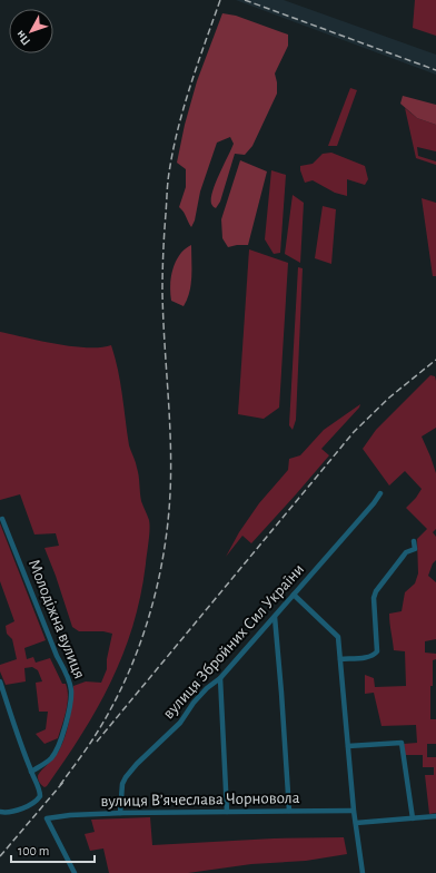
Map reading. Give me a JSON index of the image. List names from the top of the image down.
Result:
{
  "streets": {
    "street": ["Молодіжна вулиця", "вулиця Збройних Сил України", "вулиця Вʼячеслава Чорновола"]
  },
  "crossings": [
    ["вулиця Збройних Сил України", "вулиця Вʼячеслава Чорновола"]
  ],
  "scale_bar": "100 m",
  "north": "bottom left"
}
